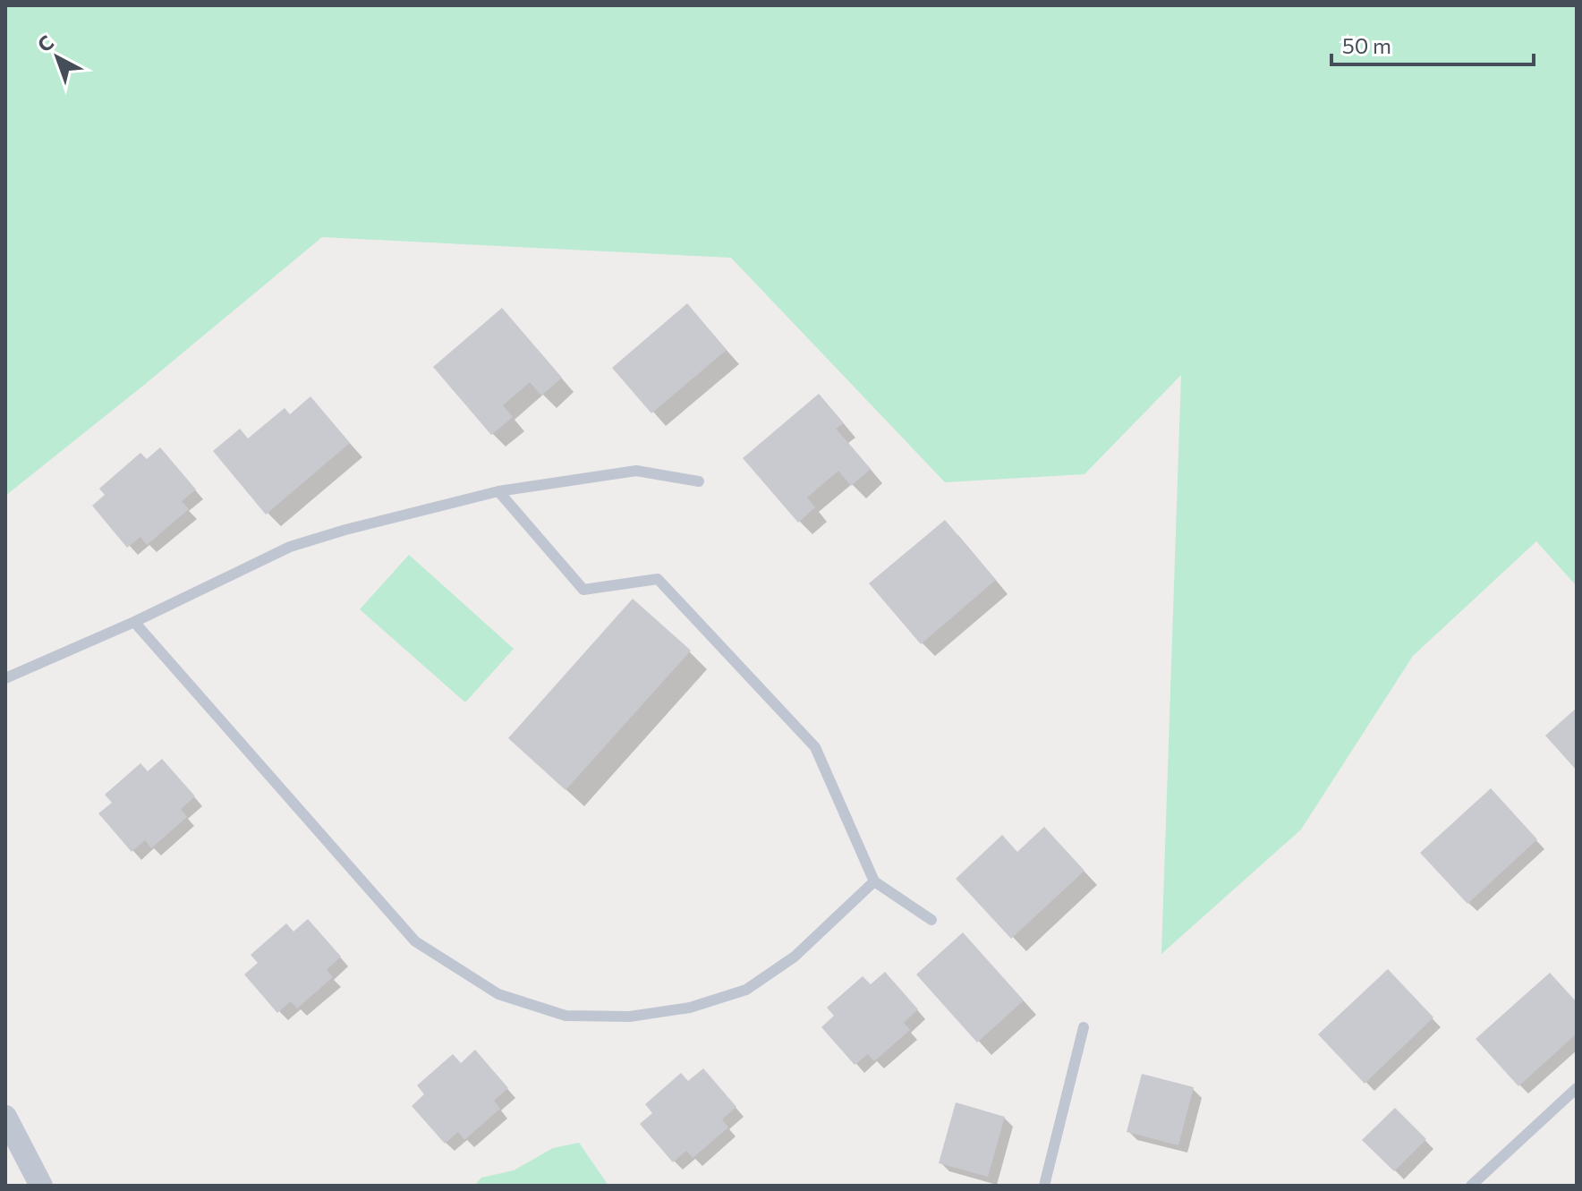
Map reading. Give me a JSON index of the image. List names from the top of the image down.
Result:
{
  "scale_bar": "50 m",
  "north": "top left"
}
